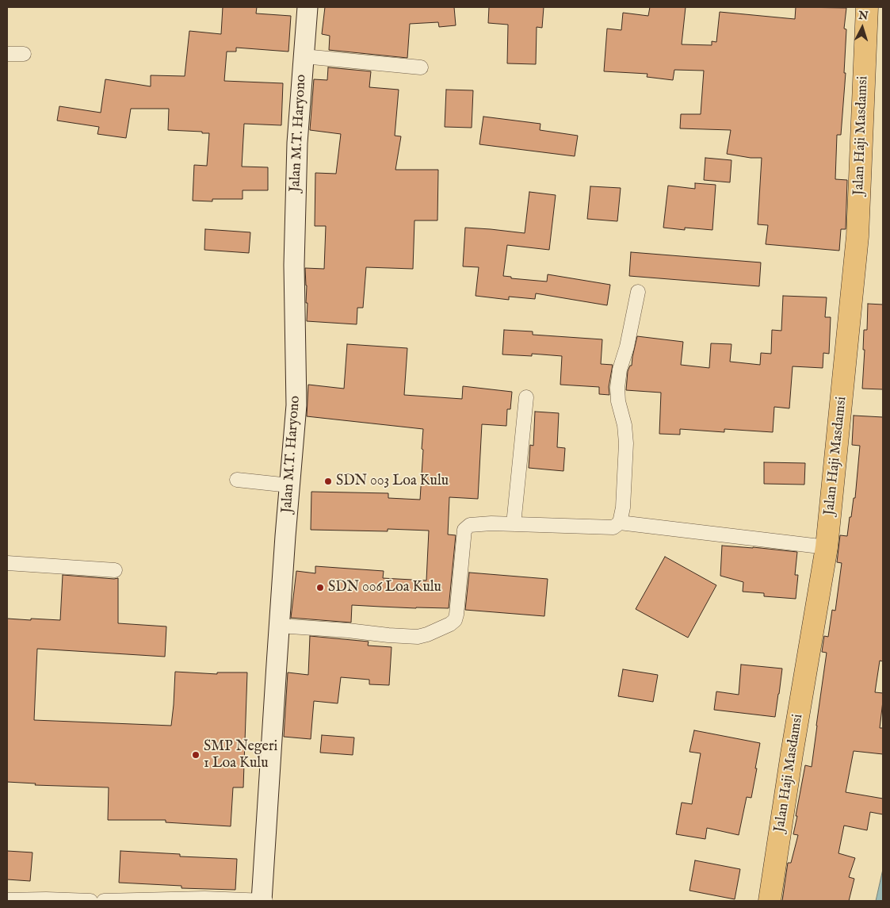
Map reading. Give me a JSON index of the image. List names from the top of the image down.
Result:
{
  "streets": {
    "highway": ["Jalan Haji Masdamsi"],
    "street": ["Jalan M.T. Haryono"]
  },
  "places": ["SDN 003 Loa Kulu", "SDN 006 Loa Kulu", "SMP Negeri 1 Loa Kulu"],
  "north": "top"
}
